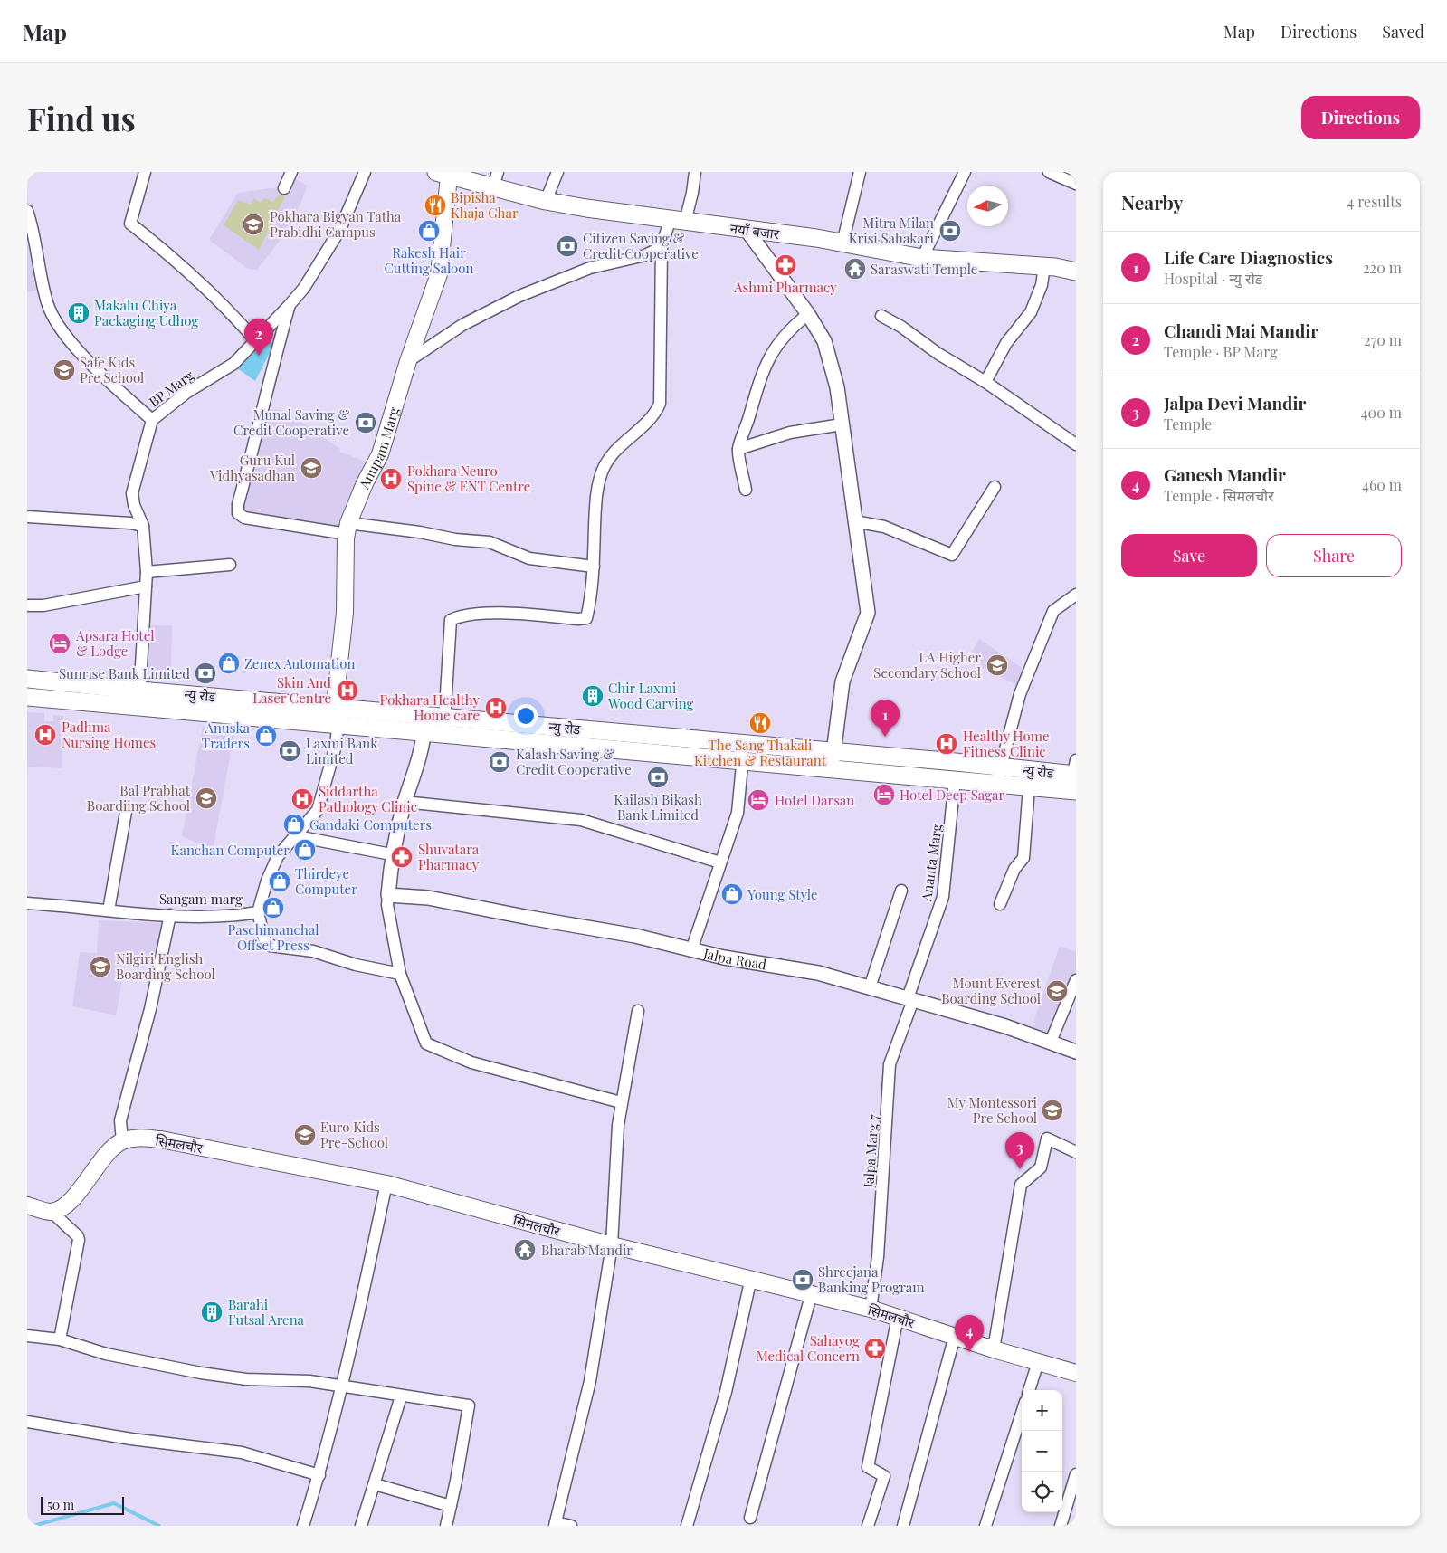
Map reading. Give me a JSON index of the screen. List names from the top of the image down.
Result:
{
  "streets": {
    "main road": [
      "नयाँ बजार",
      "Anupam Marg",
      "न्यु रोड",
      "सिमलचौर"
    ],
    "street": [
      "BP Marg",
      "Ananta Marg",
      "Sangam marg",
      "Jalpa Road",
      "Jalpa Marg 7"
    ]
  },
  "crossings": [
    ["नयाँ बजार", "Anupam Marg"],
    ["BP Marg", "न्यु रोड"],
    ["Anupam Marg", "न्यु रोड"],
    ["Anupam Marg", "Sangam marg"],
    ["न्यु रोड", "Ananta Marg"],
    ["न्यु रोड", "Sangam marg"],
    ["Ananta Marg", "Jalpa Road"],
    ["Ananta Marg", "Jalpa Marg 7"],
    ["Jalpa Road", "Jalpa Marg 7"],
    ["सिमलचौर", "Jalpa Marg 7"]
  ],
  "places": {
    "restaurant": ["Bipisha Khaja Ghar", "The Sang Thakali Kitchen & Restaurant"],
    "school or university": [
      "Pokhara Bigyan Tatha Prabidhi Campus",
      "Safe Kids Pre School",
      "Guru Kul Vidhyasadhan",
      "LA Higher Secondary School",
      "Bal Prabhat Boardiing School",
      "Nilgiri English Boarding School",
      "Mount Everest Boarding School",
      "My Montessori Pre School",
      "Euro Kids Pre-School"
    ],
    "shop": [
      "Rakesh Hair Cutting Saloon",
      "Zenex Automation",
      "Anuska Traders",
      "Gandaki Computers",
      "Kanchan Computer",
      "Thirdeye Computer",
      "Young Style",
      "Paschimanchal Offset Press"
    ],
    "bank": [
      "Mitra Milan Krisi Sahakari",
      "Citizen Saving & Credit Cooperative",
      "Munal Saving & Credit Cooperative",
      "Sunrise Bank Limited",
      "Laxmi Bank Limited",
      "Kalash Saving & Credit Cooperative",
      "Kailash Bikash Bank Limited",
      "Shreejana Banking Program"
    ],
    "pharmacy": ["Ashmi Pharmacy", "Shuvatara Pharmacy", "Sahayog Medical Concern"],
    "temple": ["Saraswati Temple", "Bharab Mandir"],
    "building": ["Makalu Chiya Packaging Udhog", "Chir Laxmi Wood Carving", "Barahi Futsal Arena"],
    "hospital": [
      "Pokhara Neuro Spine & ENT Centre",
      "Skin And Laser Centre",
      "Pokhara Healthy Home care",
      "Padhma Nursing Homes",
      "Healthy Home Fitness Clinic",
      "Siddartha Pathology Clinic"
    ],
    "hotel": ["Apsara Hotel & Lodge", "Hotel Deep Sagar", "Hotel Darsan"]
  },
  "scale_bar": "50 m",
  "north": "left",
  "page": {
    "header": "Map",
    "nav": ["Map", "Directions", "Saved"],
    "buttons": [
      "Directions",
      ["Save", "Share"]
    ],
    "title": "Find us",
    "heading": ["Nearby", "4 results"],
    "list": [
      {
        "mark": "1",
        "name": "Life Care Diagnostics",
        "note": "Hospital · न्यु रोड",
        "value": "220 m"
      },
      {
        "mark": "2",
        "name": "Chandi Mai Mandir",
        "note": "Temple · BP Marg",
        "value": "270 m"
      },
      {
        "mark": "3",
        "name": "Jalpa Devi Mandir",
        "note": "Temple",
        "value": "400 m"
      },
      {
        "mark": "4",
        "name": "Ganesh Mandir",
        "note": "Temple · सिमलचौर",
        "value": "460 m"
      }
    ],
    "pins": [
      "2",
      "1",
      "3",
      "4"
    ],
    "map_buttons": ["+", "−"],
    "scale": "50 m"
  }
}
